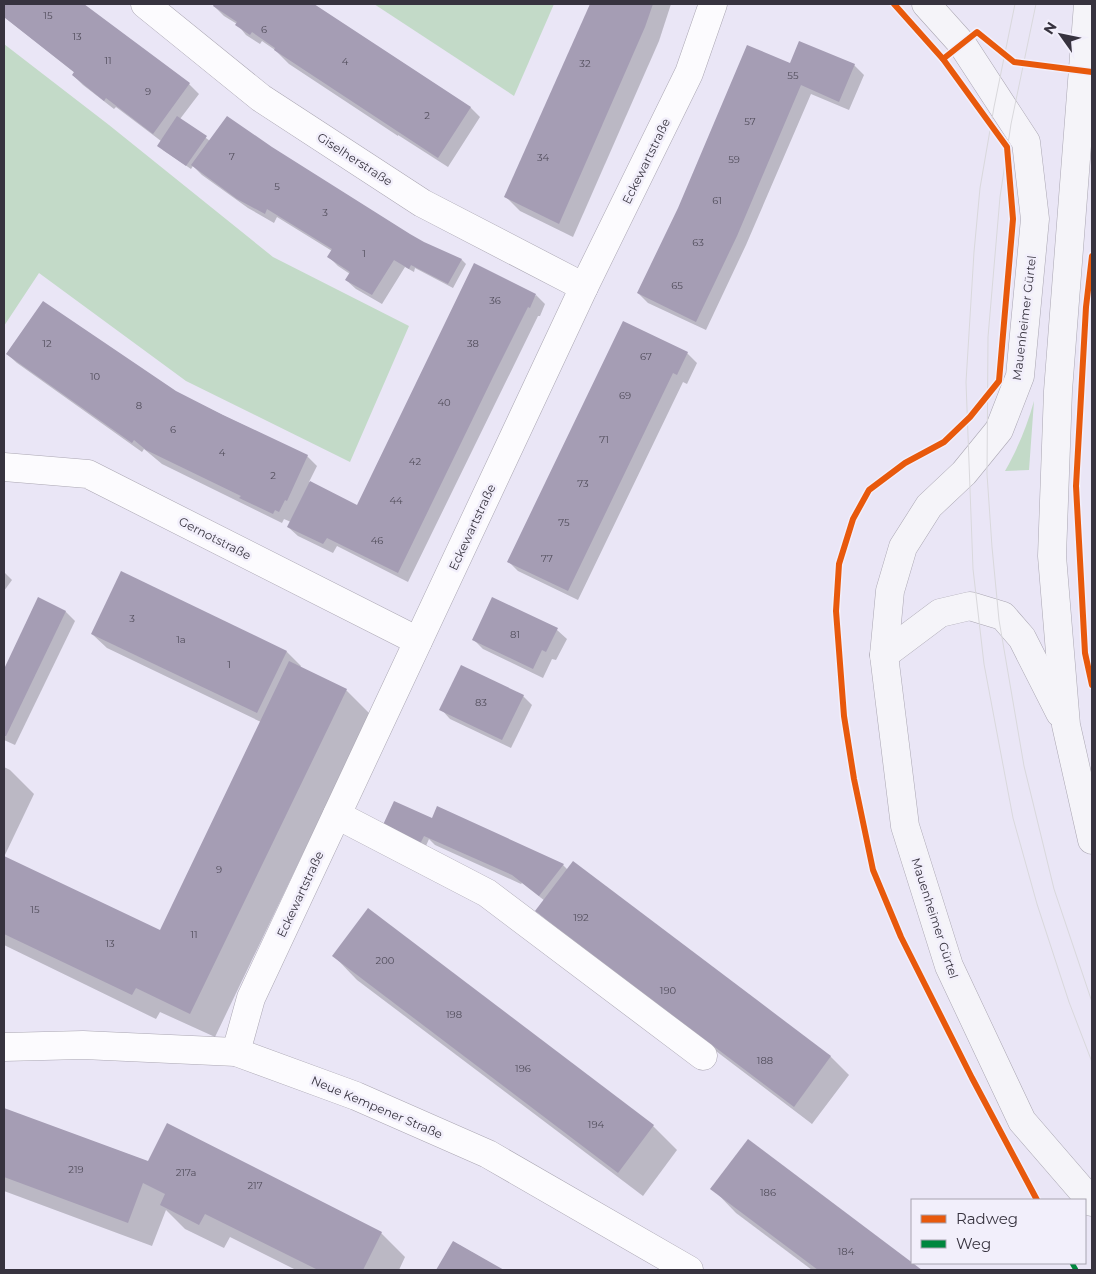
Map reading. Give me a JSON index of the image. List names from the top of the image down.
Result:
{
  "streets": {
    "main road": ["Mauenheimer Gürtel"],
    "street": [
      "Giselherstraße",
      "Eckewartstraße",
      "Gernotstraße",
      "Neue Kempener Straße"
    ]
  },
  "crossings": [
    ["Giselherstraße", "Eckewartstraße"],
    ["Eckewartstraße", "Gernotstraße"],
    ["Eckewartstraße", "Neue Kempener Straße"]
  ],
  "house_numbers": [
    "15",
    "6",
    "13",
    "11",
    "4",
    "32",
    "55",
    "9",
    "2",
    "57",
    "7",
    "34",
    "59",
    "5",
    "61",
    "3",
    "63",
    "1",
    "65",
    "36",
    "12",
    "38",
    "67",
    "10",
    "69",
    "40",
    "8",
    "6",
    "71",
    "4",
    "42",
    "2",
    "73",
    "44",
    "75",
    "46",
    "77",
    "3",
    "81",
    "1a",
    "1",
    "83",
    "9",
    "15",
    "192",
    "11",
    "13",
    "200",
    "190",
    "198",
    "188",
    "196",
    "194",
    "219",
    "217a",
    "217",
    "186",
    "184"
  ],
  "legend": ["Radweg", "Weg"],
  "north": "top left"
}
